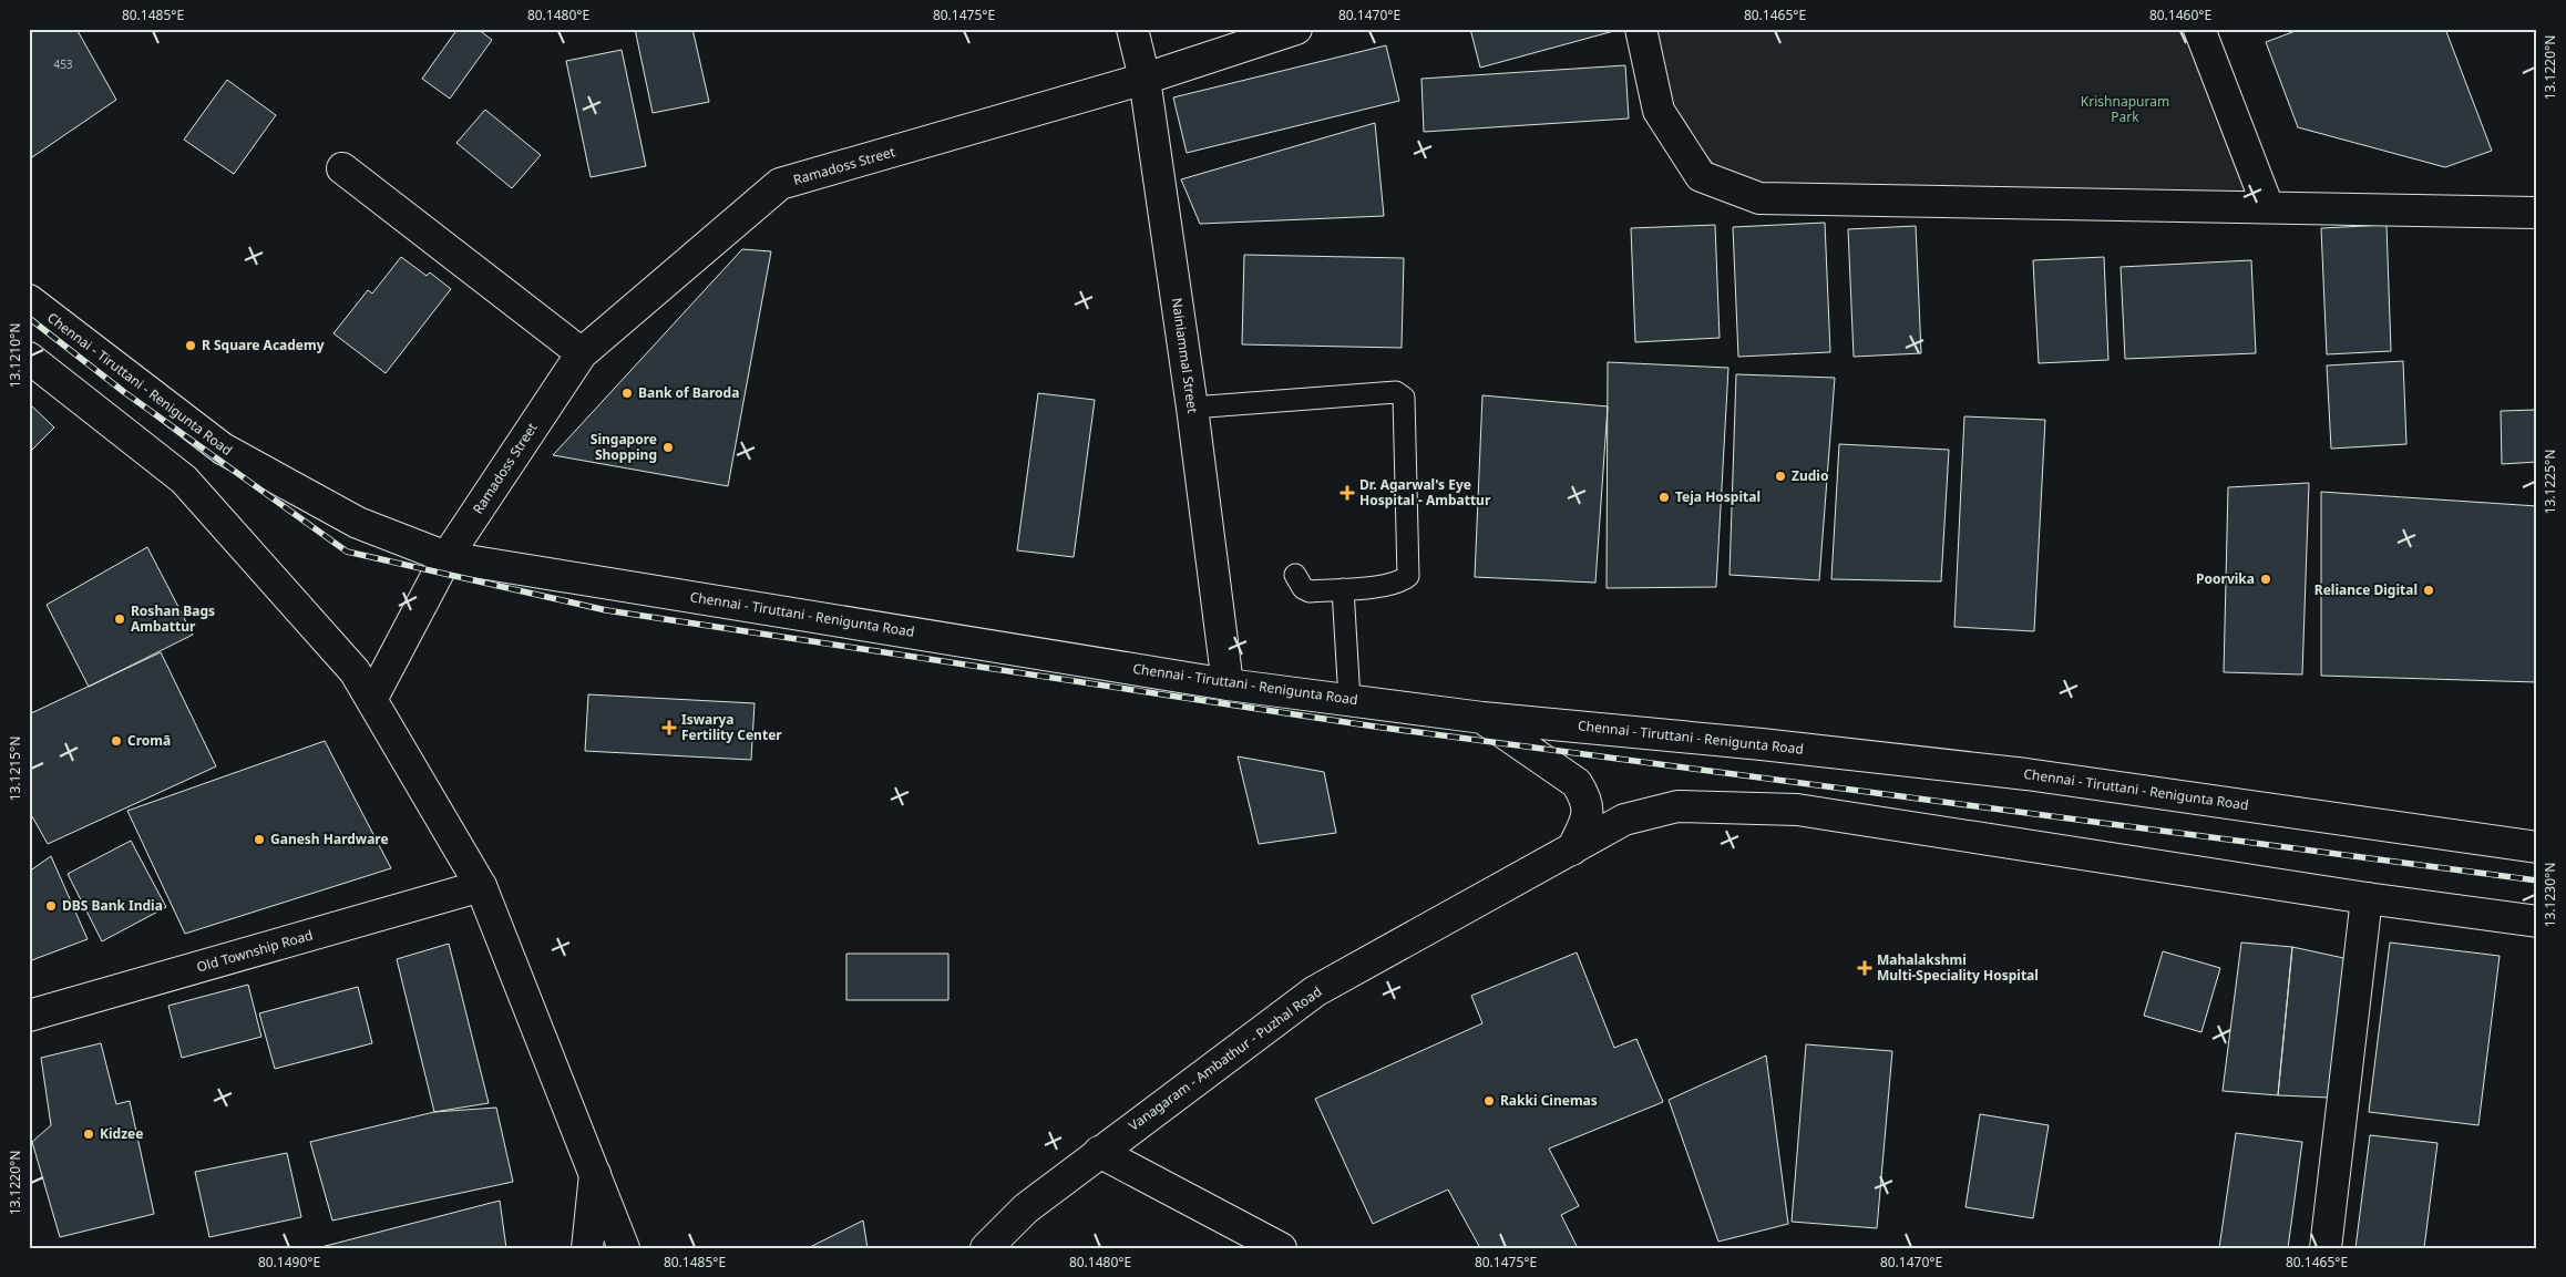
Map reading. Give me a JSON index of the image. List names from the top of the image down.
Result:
{
  "streets": {
    "main road": [
      "Ramadoss Street",
      "Nainiammal Street",
      "Chennai - Tiruttani - Renigunta Road",
      "Old Township Road",
      "Vanagaram - Ambathur - Puzhal Road"
    ]
  },
  "crossings": [
    ["Ramadoss Street", "Nainiammal Street"],
    ["Ramadoss Street", "Chennai - Tiruttani - Renigunta Road"],
    ["Nainiammal Street", "Chennai - Tiruttani - Renigunta Road"]
  ],
  "parks": ["Krishnapuram Park"],
  "places": {
    "other": [
      "R Square Academy",
      "Bank of Baroda",
      "Singapore Shopping",
      "Zudio",
      "Teja Hospital",
      "Poorvika",
      "Reliance Digital",
      "Roshan Bags Ambattur",
      "Cromā",
      "Ganesh Hardware",
      "DBS Bank India",
      "Rakki Cinemas",
      "Kidzee"
    ],
    "health": ["Dr. Agarwal's Eye Hospital - Ambattur", "Iswarya Fertility Center", "Mahalakshmi Multi-Speciality Hospital"]
  },
  "house_numbers": ["453"],
  "coordinates": [
    "80.1485°E",
    "80.1480°E",
    "80.1475°E",
    "80.1470°E",
    "80.1465°E",
    "80.1460°E",
    "13.1220°N",
    "13.1210°N",
    "13.1225°N",
    "13.1215°N",
    "13.1230°N",
    "80.1490°E"
  ]
}
